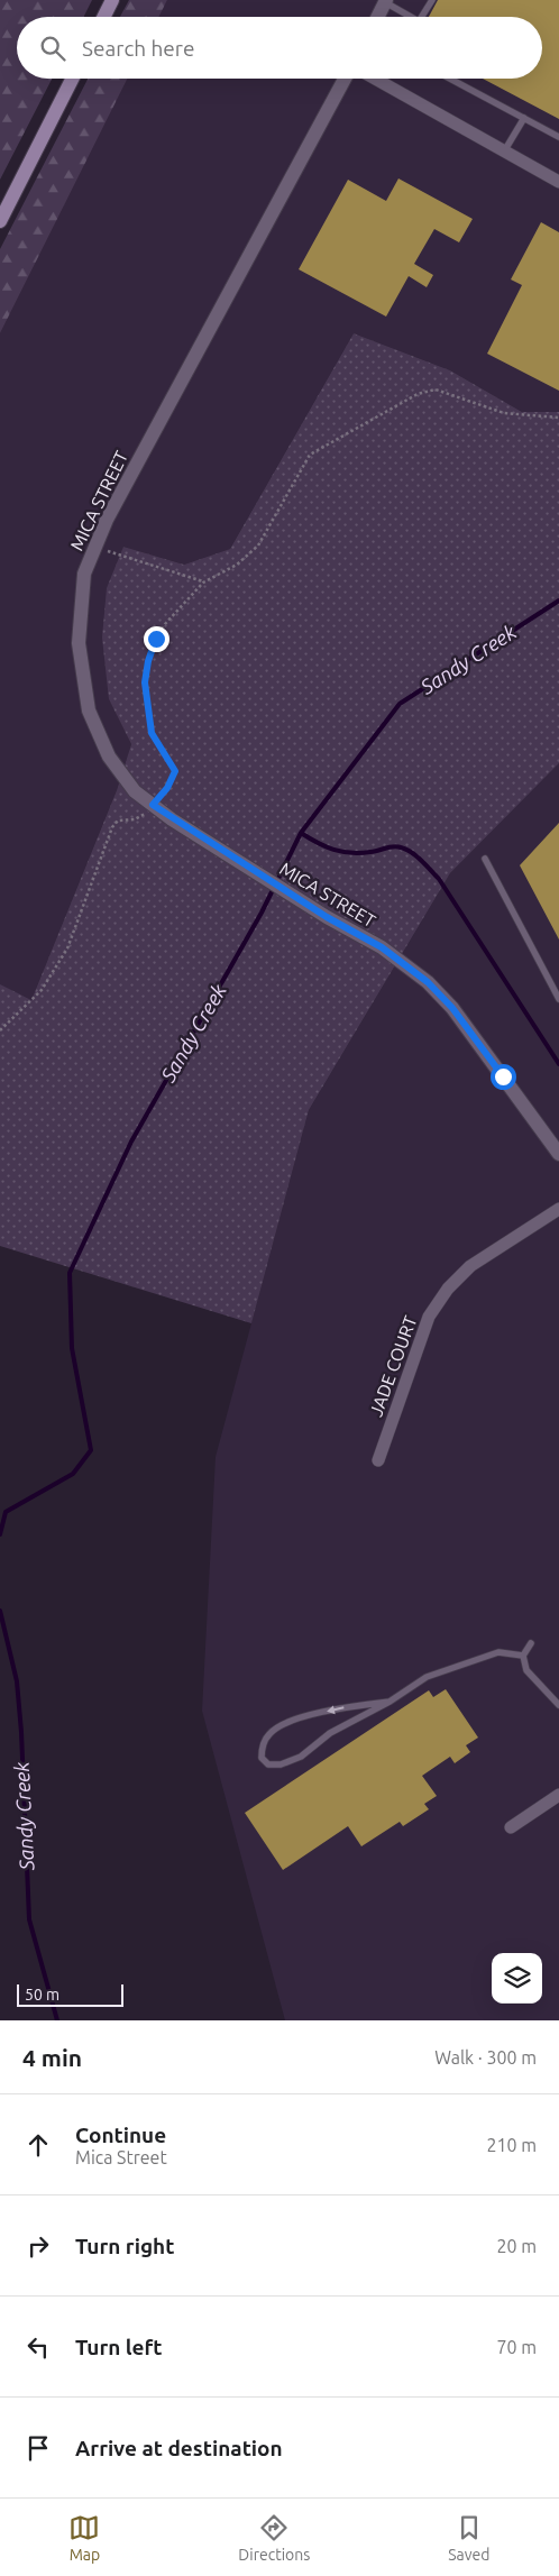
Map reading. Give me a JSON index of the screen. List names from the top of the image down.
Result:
{
  "streets": {
    "street": ["MICA STREET", "JADE COURT"]
  },
  "water": ["Sandy Creek"],
  "scale_bar": "50 m",
  "page": {
    "search": "Search here",
    "scale": "50 m",
    "heading": ["4 min", "Walk · 300 m"],
    "list": [
      ["Continue", "Mica Street", "210 m"],
      ["Turn right", "20 m"],
      ["Turn left", "70 m"],
      "Arrive at destination"
    ],
    "nav": ["Map", "Directions", "Saved"]
  }
}
